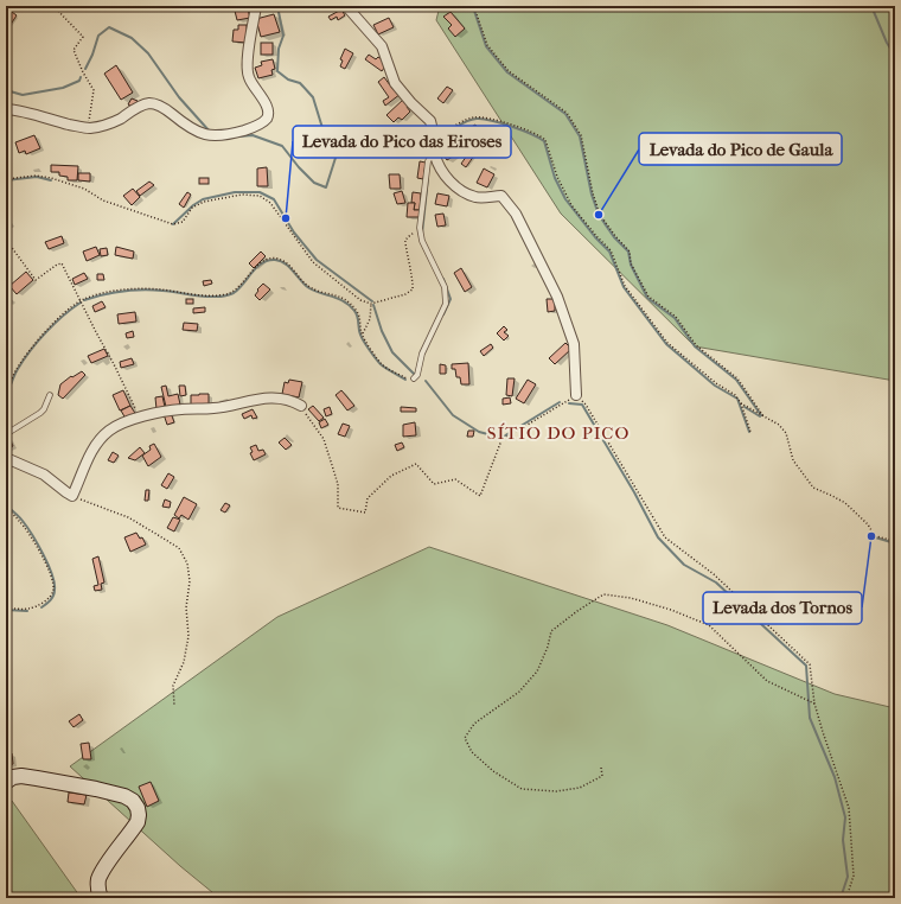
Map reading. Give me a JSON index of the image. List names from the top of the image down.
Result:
{
  "districts": ["SÍTIO DO PICO"],
  "places": ["Levada do Pico de Gaula", "Levada do Pico das Eiroses", "Levada dos Tornos"]
}
